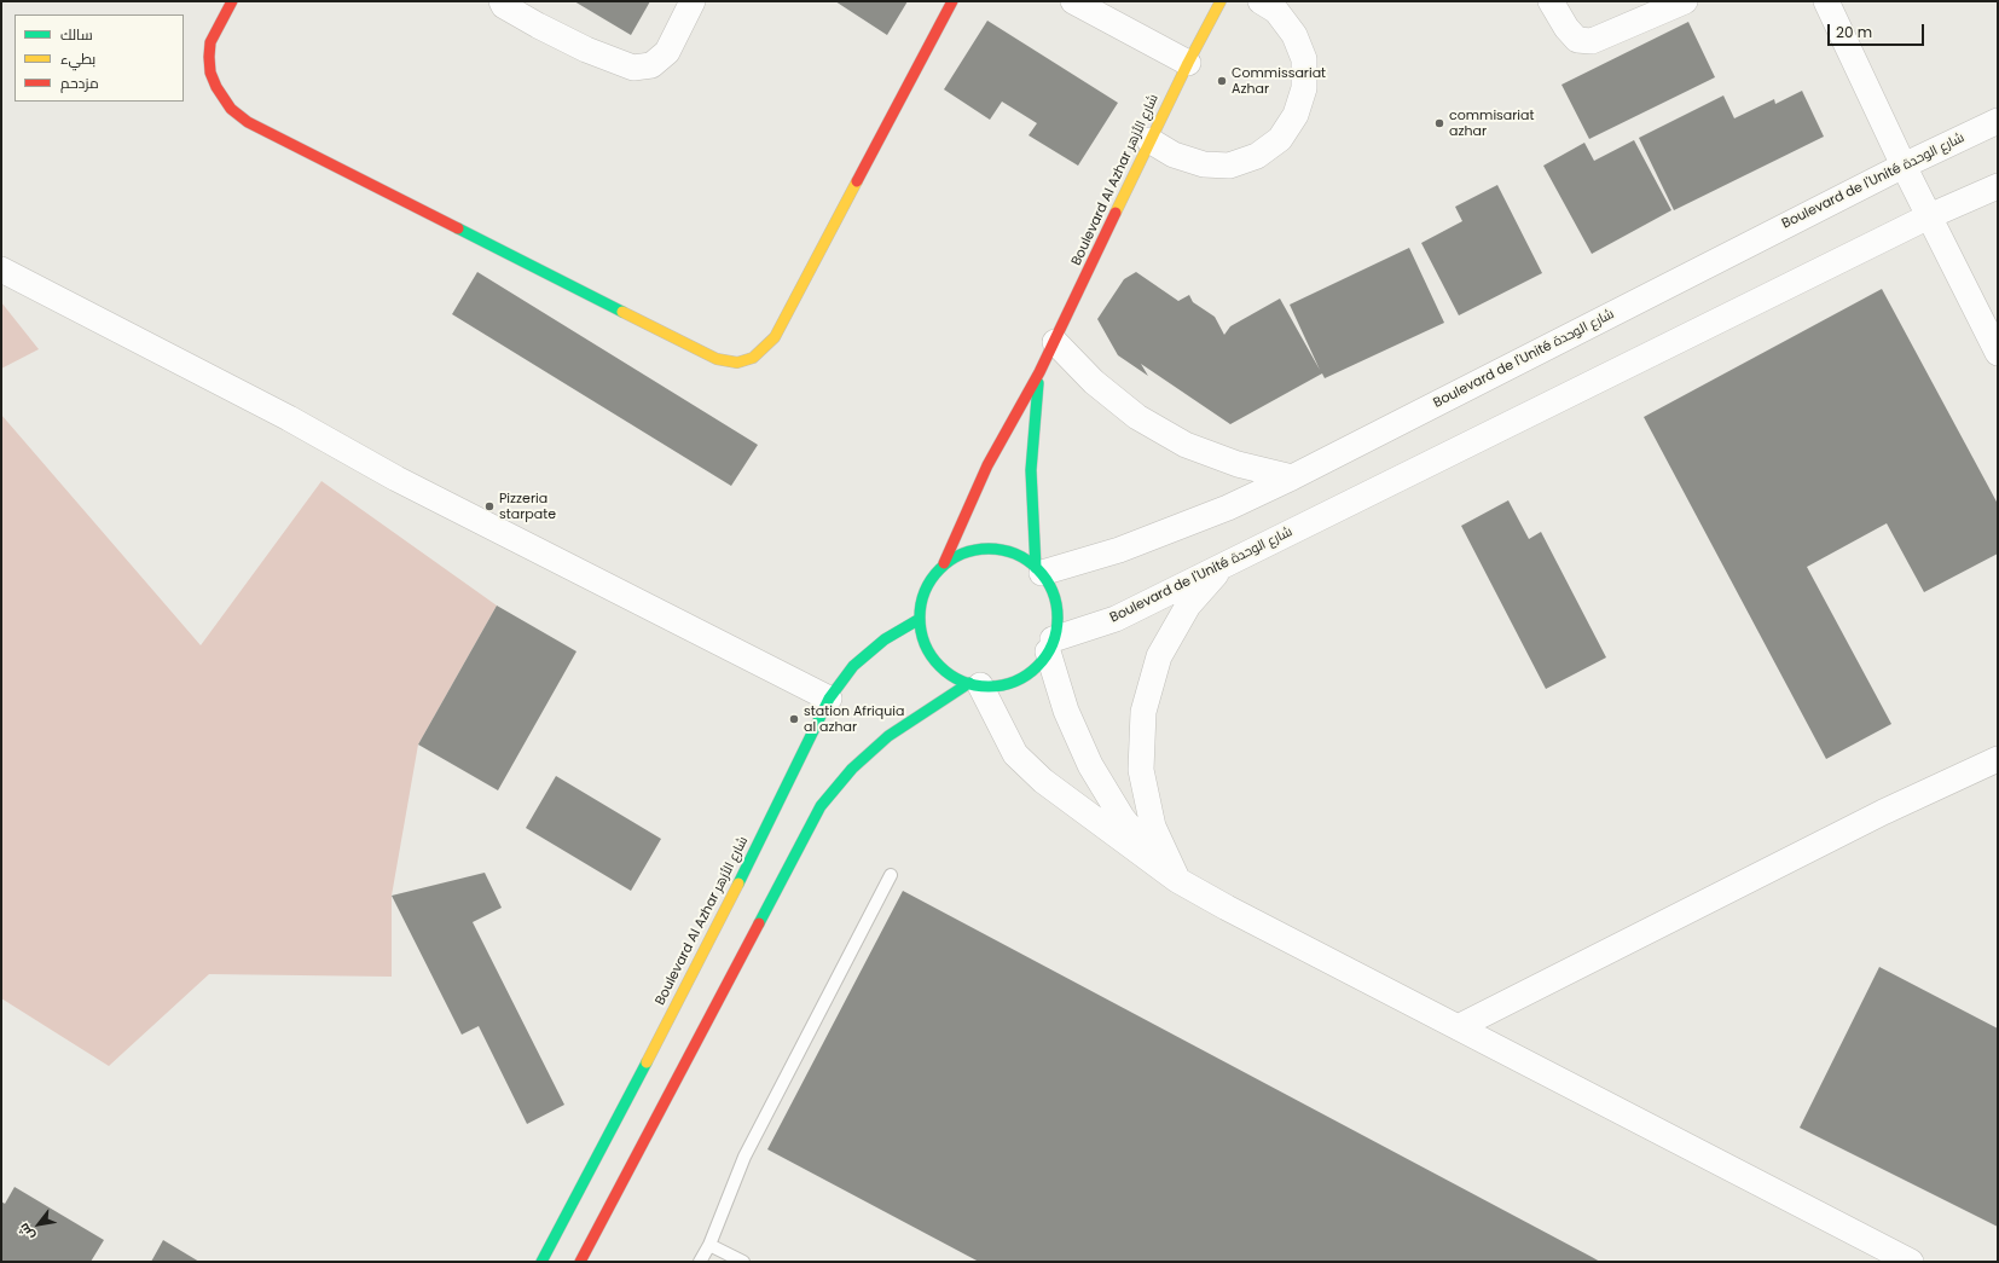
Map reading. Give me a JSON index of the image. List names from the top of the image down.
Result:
{
  "streets": {
    "main road": ["Boulevard Al Azhar شارع الأزهر"],
    "street": ["Boulevard de l'Unité شارع الوحدة"]
  },
  "crossings": [
    ["Boulevard Al Azhar شارع الأزهر", "Boulevard de l'Unité شارع الوحدة"]
  ],
  "places": [
    "Commissariat Azhar",
    "commisariat azhar",
    "Pizzeria starpate",
    "station Afriquia al azhar"
  ],
  "legend": ["سالك", "بطيء", "مزدحم"],
  "scale_bar": "20 m",
  "north": "bottom left"
}
